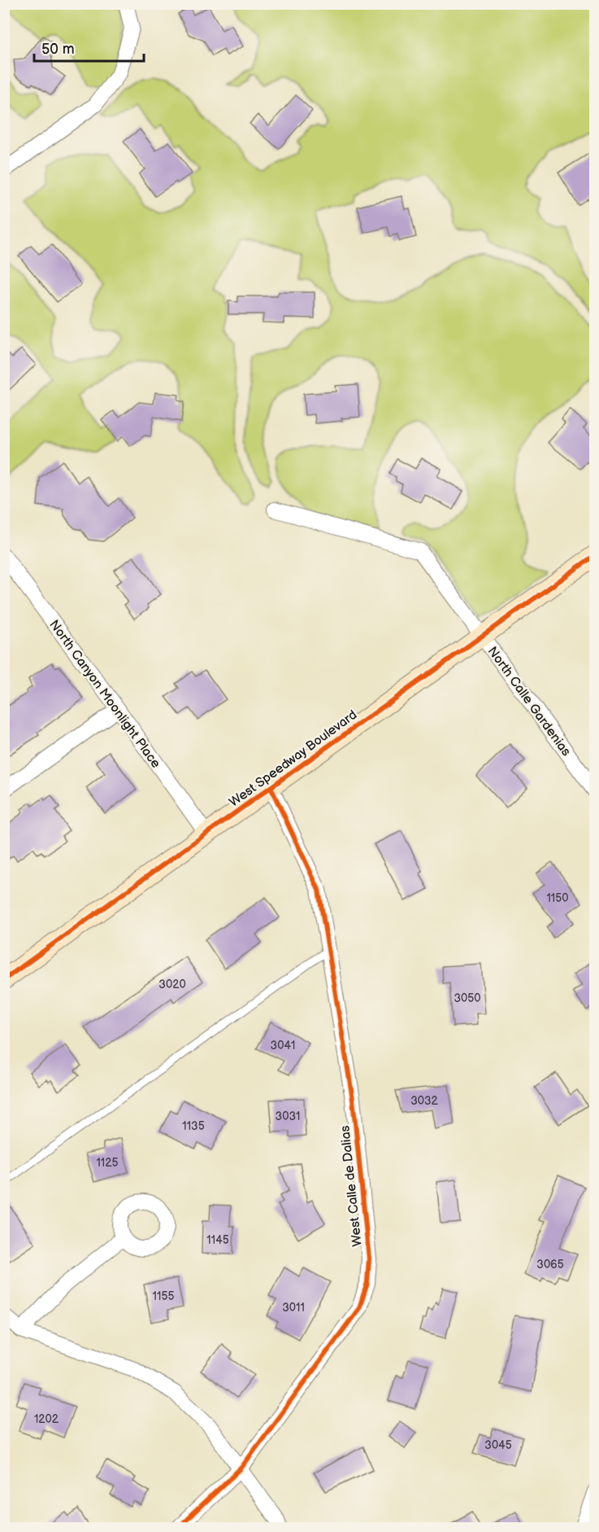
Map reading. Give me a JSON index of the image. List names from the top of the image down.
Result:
{
  "streets": {
    "main road": ["West Speedway Boulevard"],
    "street": ["North Canyon Moonlight Place", "North Calle Gardenias", "West Calle de Dalias"]
  },
  "crossings": [
    ["North Canyon Moonlight Place", "West Speedway Boulevard"],
    ["North Calle Gardenias", "West Speedway Boulevard"],
    ["West Speedway Boulevard", "West Calle de Dalias"]
  ],
  "house_numbers": [
    "1150",
    "3020",
    "3050",
    "3041",
    "3032",
    "3031",
    "1135",
    "1125",
    "1145",
    "3065",
    "1155",
    "3011",
    "1202",
    "3045"
  ],
  "scale_bar": "50 m"
}
